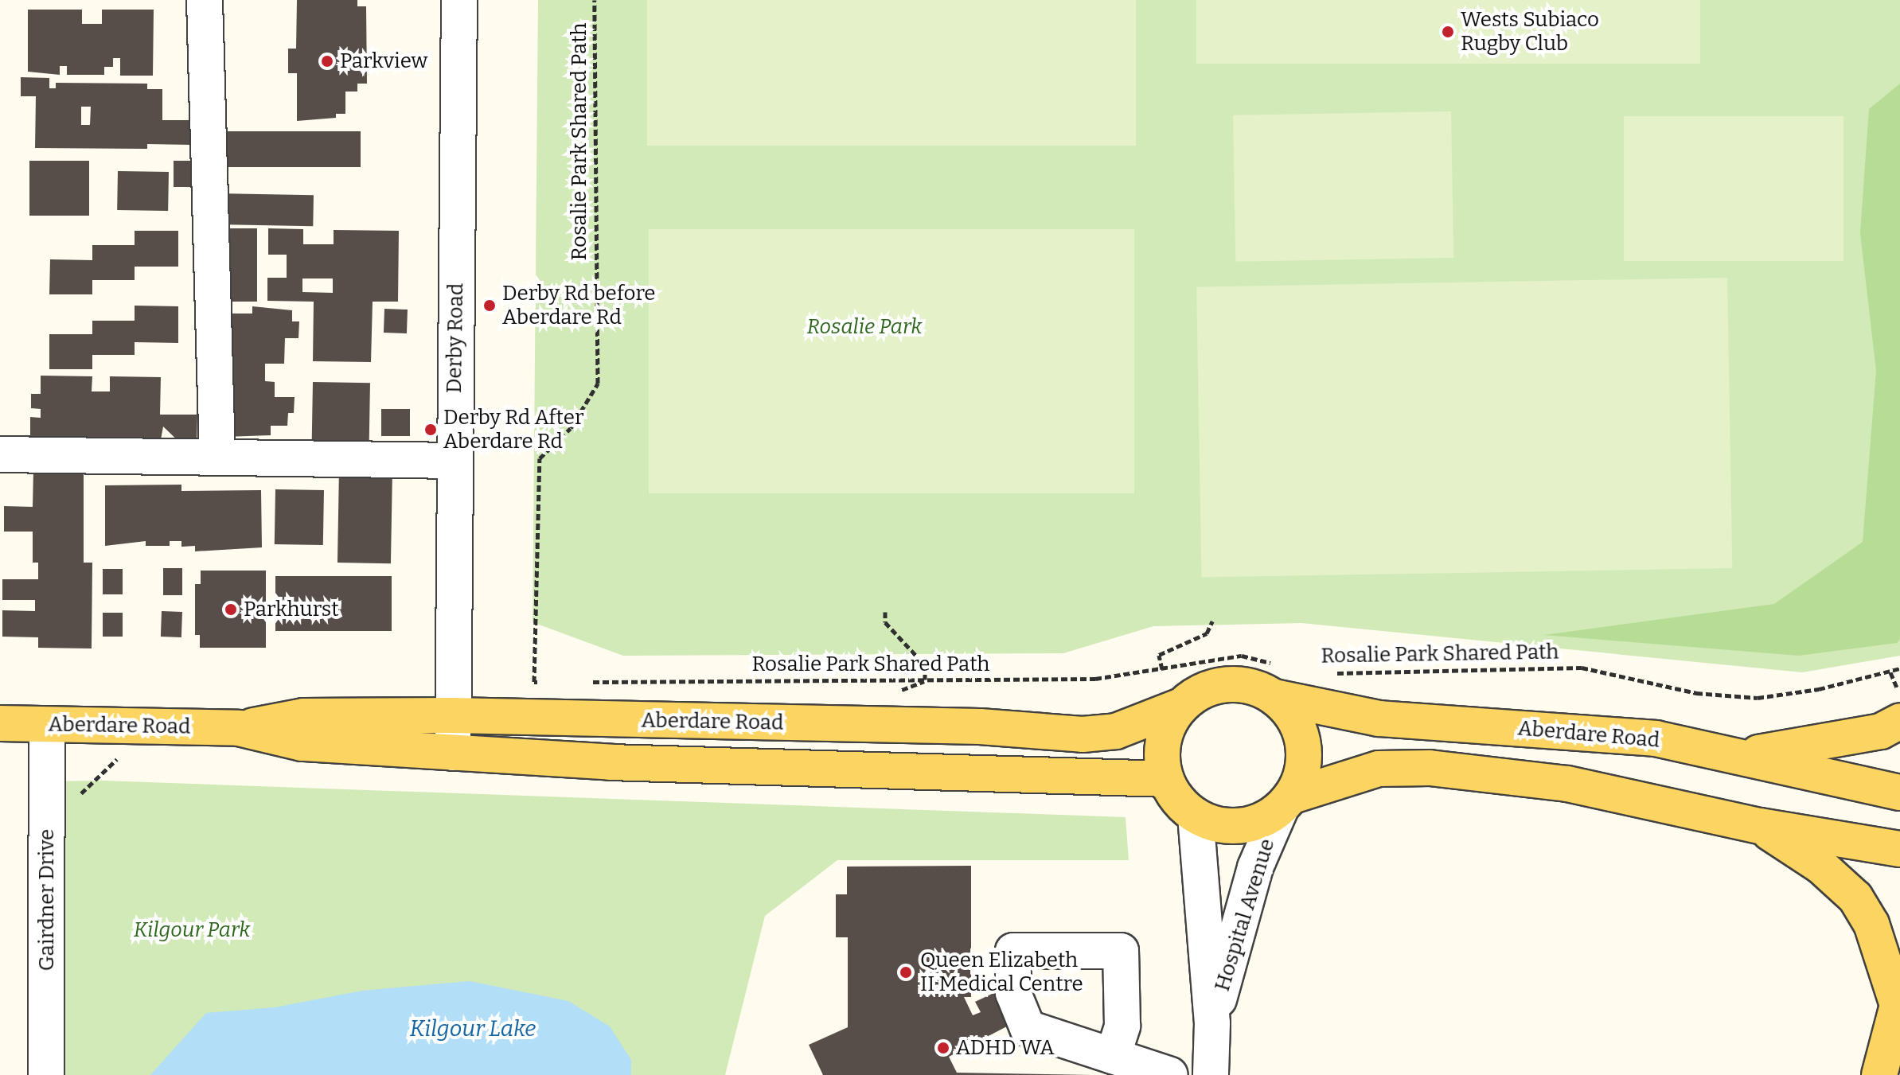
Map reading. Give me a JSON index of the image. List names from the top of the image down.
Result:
{
  "streets": {
    "main road": ["Aberdare Road"],
    "street": ["Derby Road", "Gairdner Drive", "Hospital Avenue"],
    "path": ["Rosalie Park Shared Path"]
  },
  "crossings": [
    ["Rosalie Park Shared Path", "Aberdare Road"],
    ["Rosalie Park Shared Path", "Hospital Avenue"],
    ["Derby Road", "Aberdare Road"],
    ["Aberdare Road", "Gairdner Drive"],
    ["Aberdare Road", "Hospital Avenue"]
  ],
  "water": ["Kilgour Lake"],
  "parks": ["Rosalie Park", "Kilgour Park"],
  "places": [
    "Wests Subiaco Rugby Club",
    "Parkview",
    "Derby Rd before Aberdare Rd",
    "Derby Rd After Aberdare Rd",
    "Parkhurst",
    "Queen Elizabeth II Medical Centre",
    "ADHD WA"
  ]
}
